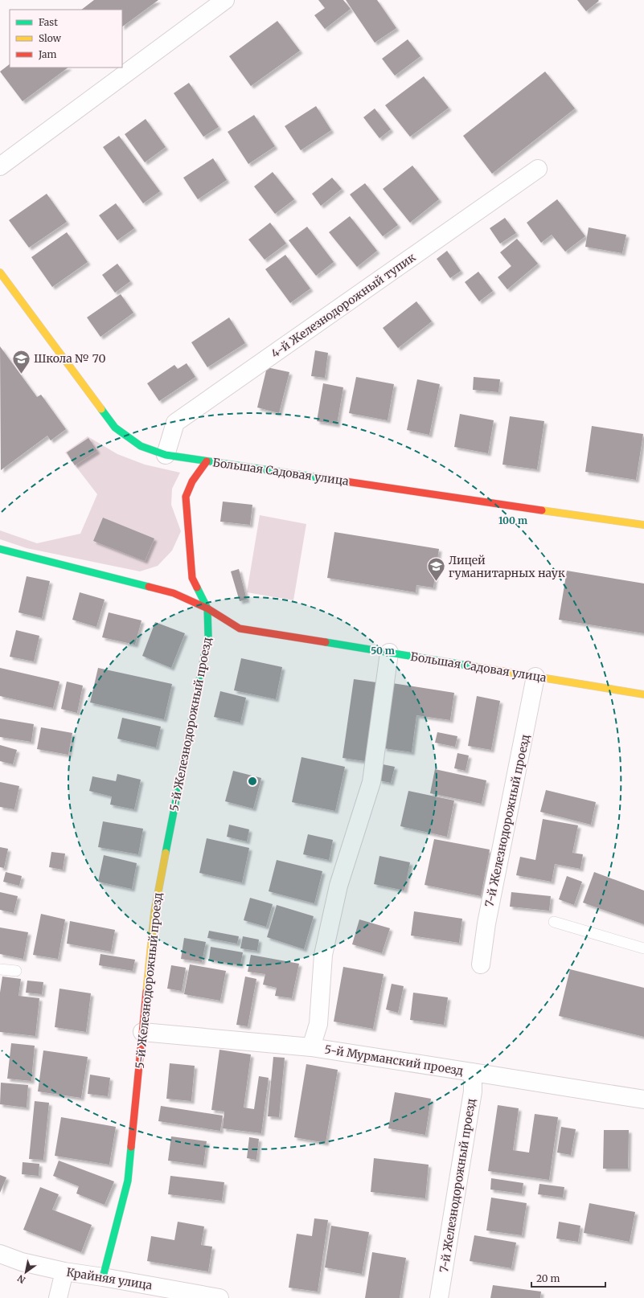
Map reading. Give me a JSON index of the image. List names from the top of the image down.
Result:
{
  "streets": {
    "street": [
      "4-й Железнодорожный тупик",
      "Большая Садовая улица",
      "5-й Железнодорожный проезд",
      "7-й Железнодорожный проезд",
      "5-й Мурманский проезд",
      "Крайняя улица"
    ]
  },
  "crossings": [
    ["4-й Железнодорожный тупик", "Большая Садовая улица"],
    ["Большая Садовая улица", "5-й Железнодорожный проезд"],
    ["Большая Садовая улица", "7-й Железнодорожный проезд"],
    ["5-й Железнодорожный проезд", "5-й Мурманский проезд"],
    ["5-й Железнодорожный проезд", "Крайняя улица"],
    ["7-й Железнодорожный проезд", "5-й Мурманский проезд"]
  ],
  "places": {
    "school or university": ["Школа № 70", "Лицей гуманитарных наук"]
  },
  "legend": ["Fast", "Slow", "Jam"],
  "scale_bar": "20 m",
  "north": "bottom left",
  "rings": ["100 m", "50 m"]
}
